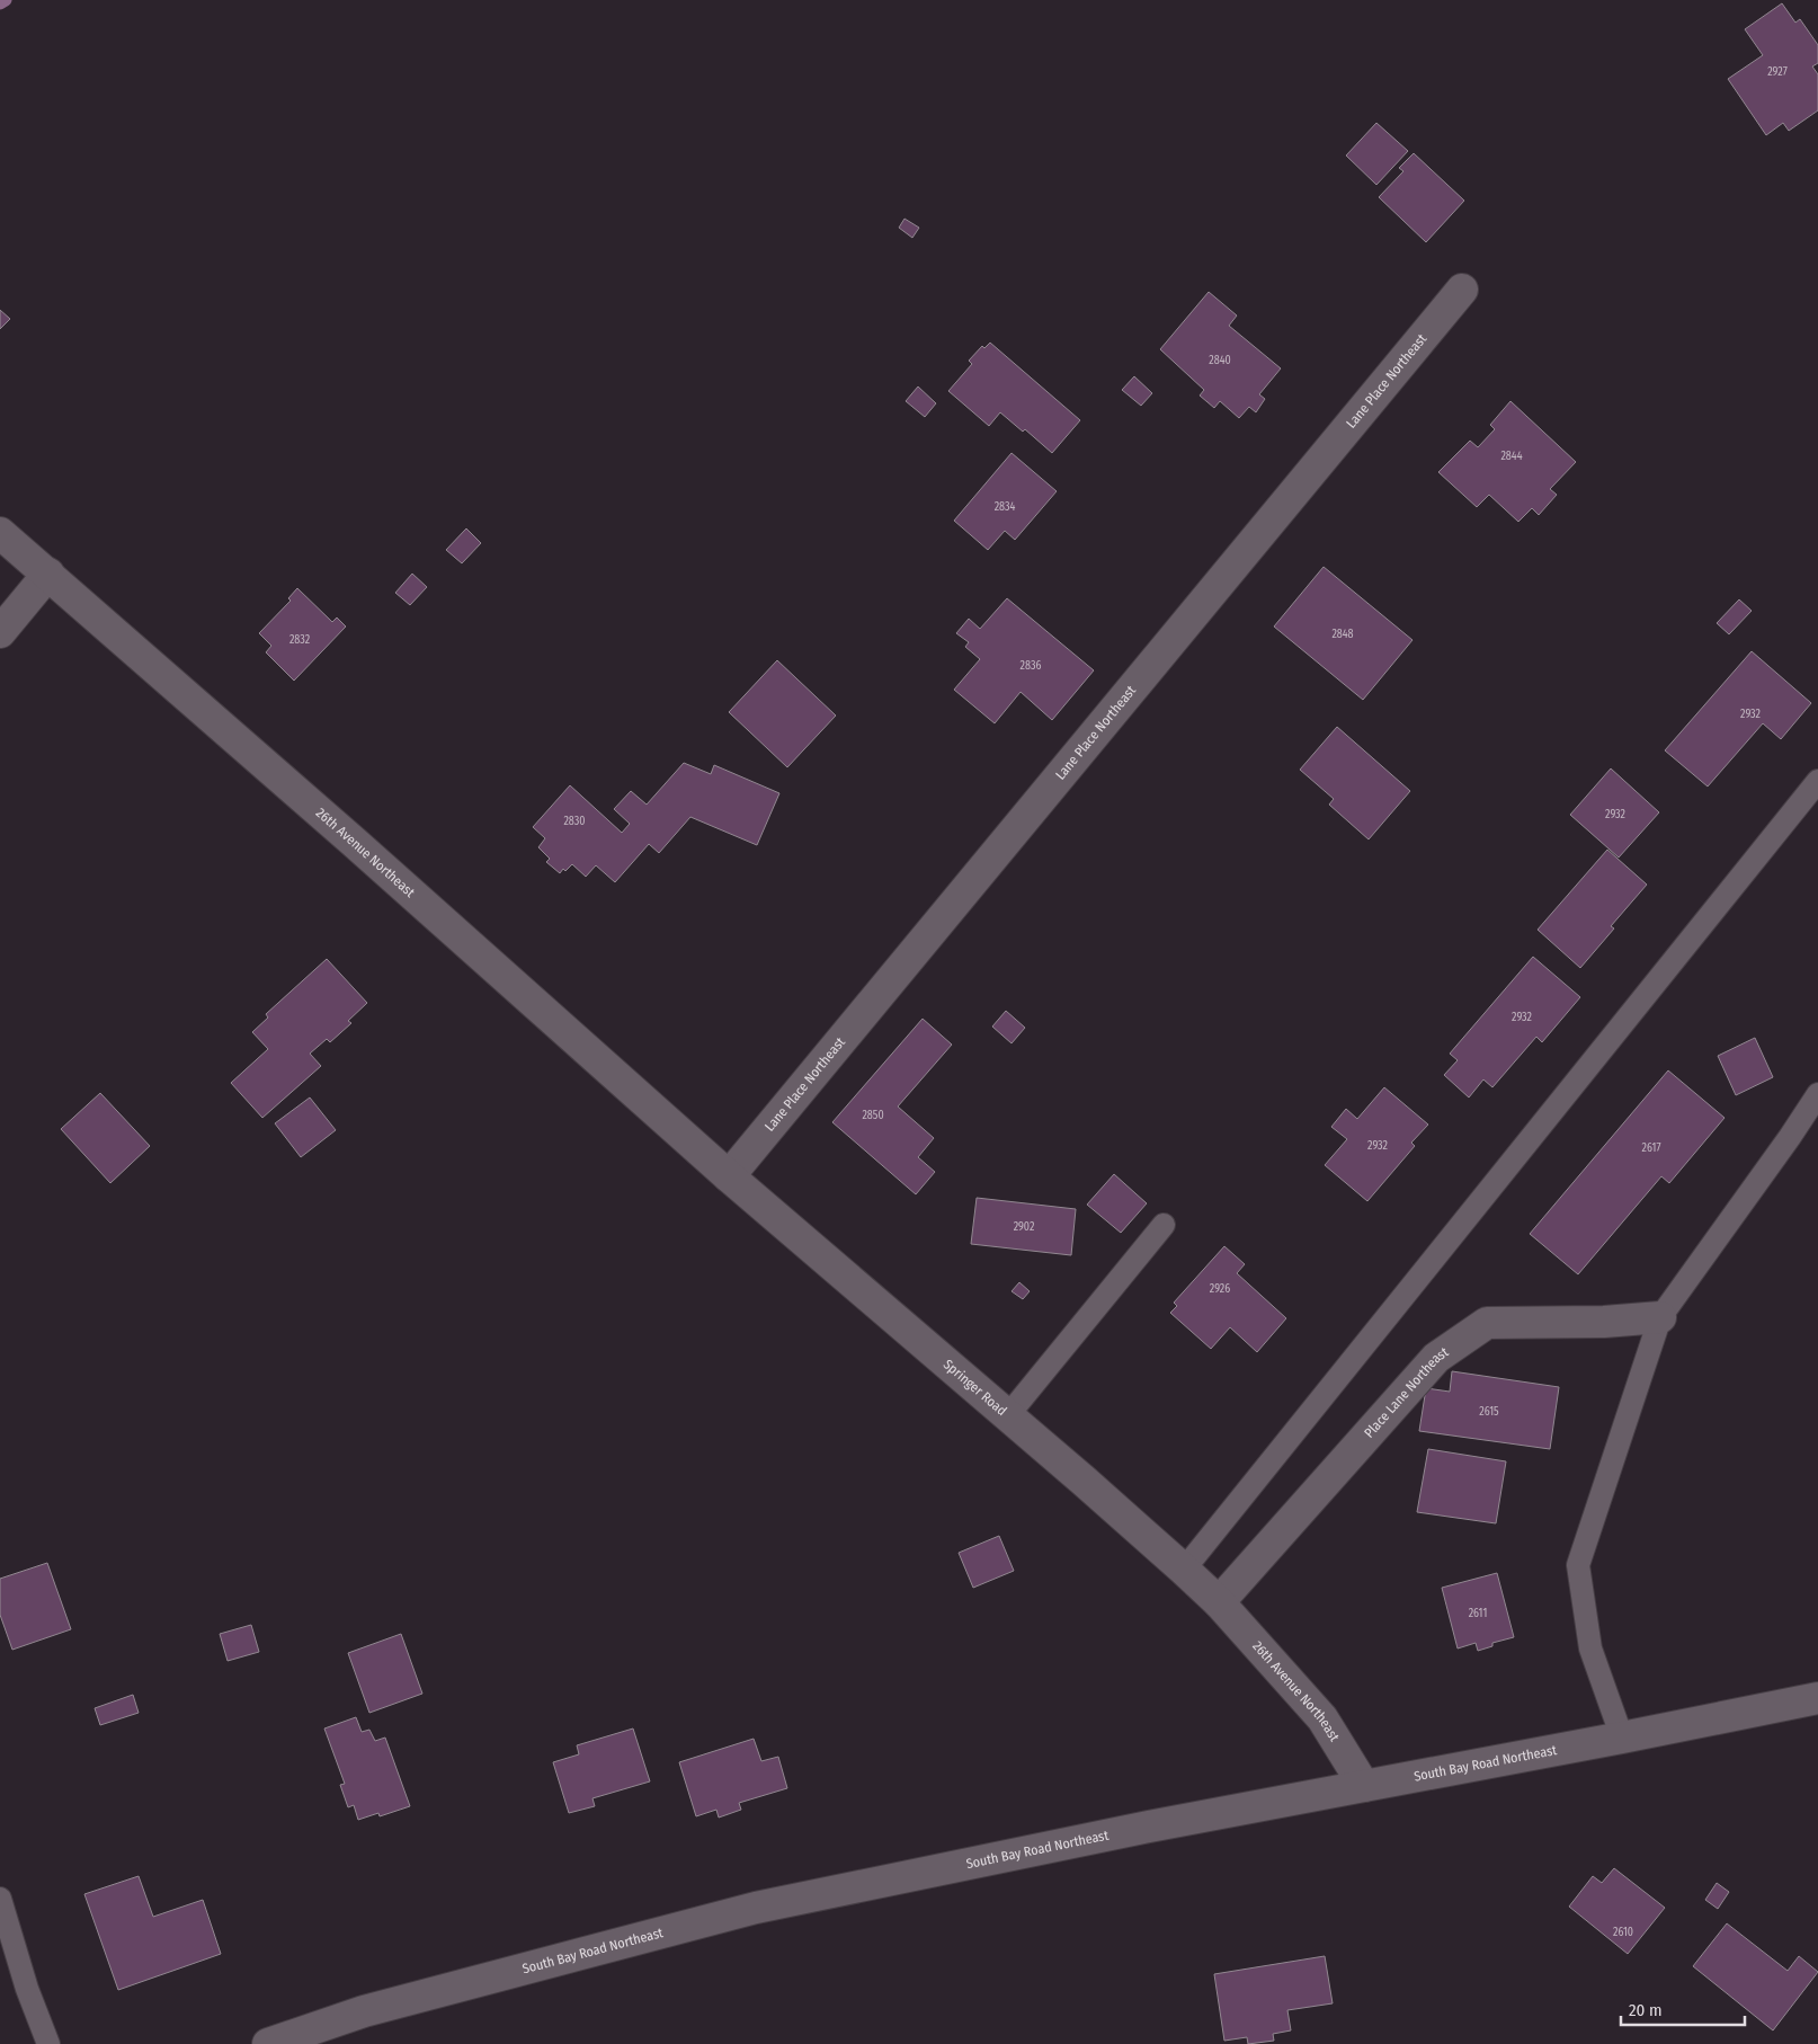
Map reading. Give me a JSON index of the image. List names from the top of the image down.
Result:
{
  "streets": {
    "street": [
      "Lane Place Northeast",
      "26th Avenue Northeast",
      "Springer Road",
      "Place Lane Northeast",
      "South Bay Road Northeast"
    ]
  },
  "crossings": [
    ["Lane Place Northeast", "26th Avenue Northeast"],
    ["Lane Place Northeast", "Springer Road"],
    ["26th Avenue Northeast", "Springer Road"],
    ["26th Avenue Northeast", "Place Lane Northeast"],
    ["26th Avenue Northeast", "South Bay Road Northeast"],
    ["Springer Road", "Place Lane Northeast"]
  ],
  "house_numbers": [
    "2927",
    "2840",
    "2844",
    "2834",
    "2848",
    "2832",
    "2836",
    "2932",
    "2932",
    "2830",
    "2932",
    "2850",
    "2932",
    "2617",
    "2902",
    "2926",
    "2615",
    "2611",
    "2610"
  ],
  "scale_bar": "20 m"
}
